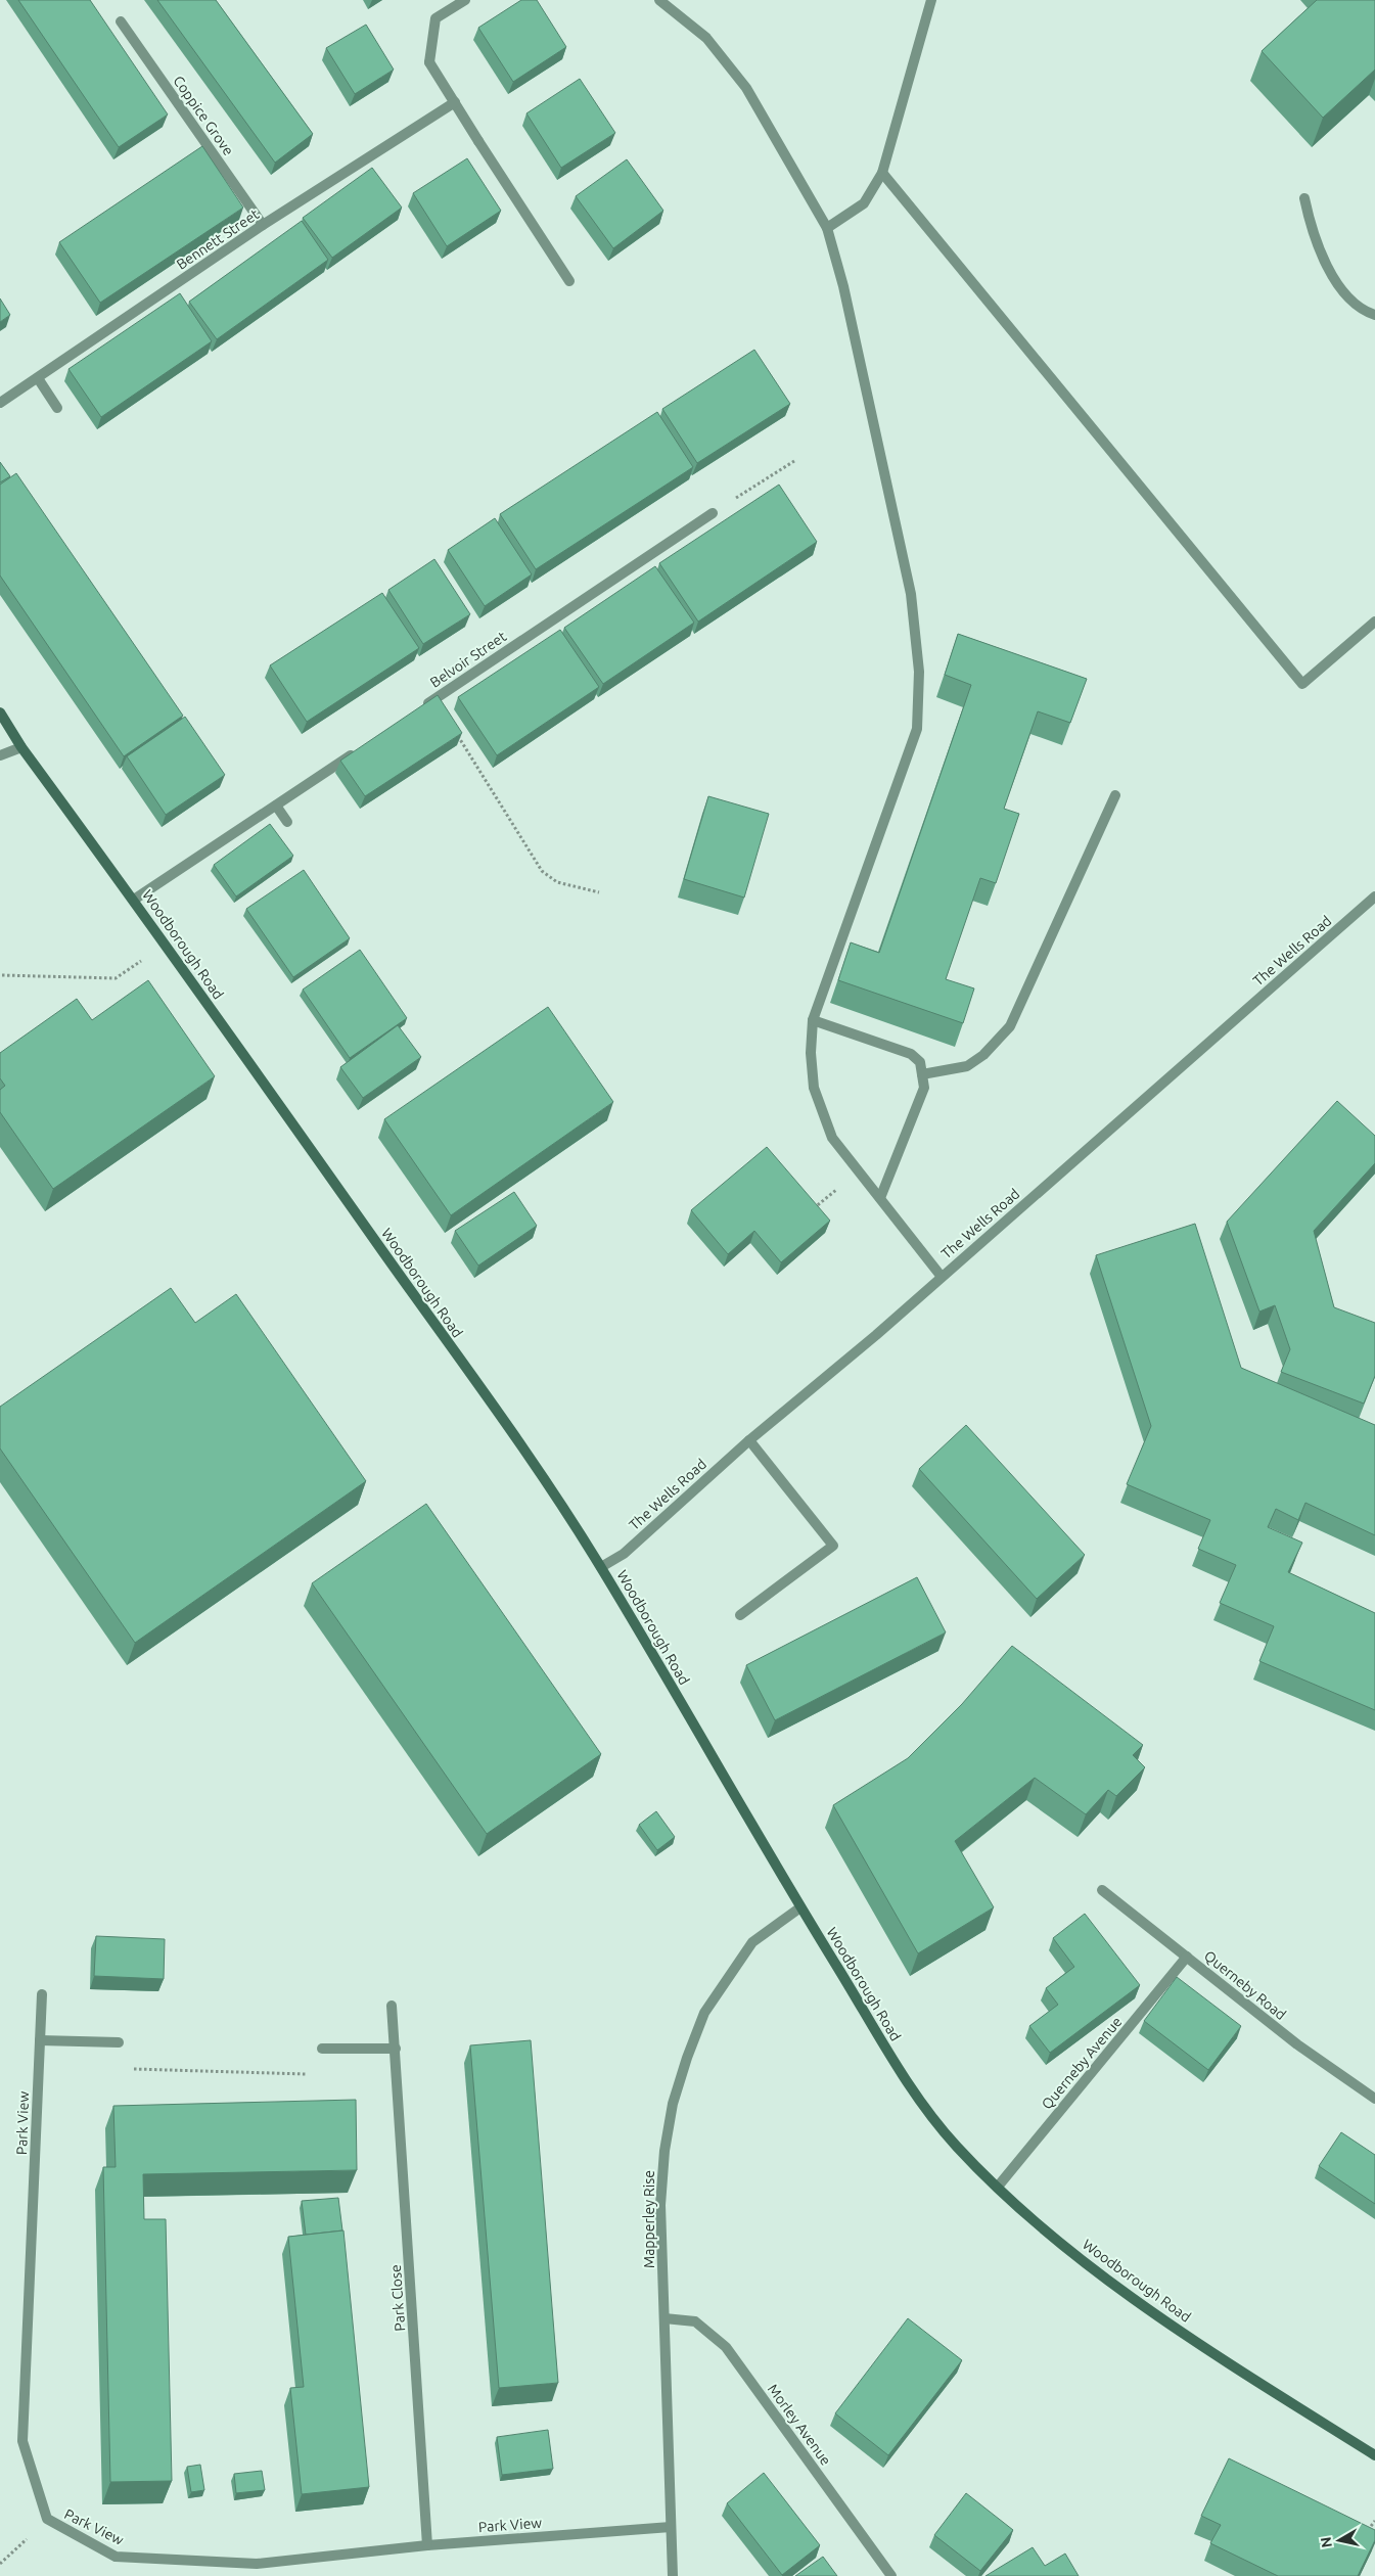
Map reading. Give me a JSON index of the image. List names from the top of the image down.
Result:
{
  "streets": {
    "main road": ["Woodborough Road"],
    "street": [
      "Coppice Grove",
      "Bennett Street",
      "Belvoir Street",
      "The Wells Road",
      "Querneby Road",
      "Querneby Avenue",
      "Park View",
      "Mapperley Rise",
      "Park Close",
      "Morley Avenue"
    ]
  },
  "crossings": [
    ["Coppice Grove", "Bennett Street"],
    ["Woodborough Road", "The Wells Road"],
    ["Woodborough Road", "Querneby Avenue"],
    ["Woodborough Road", "Mapperley Rise"],
    ["Querneby Road", "Querneby Avenue"],
    ["Park View", "Mapperley Rise"],
    ["Park View", "Park Close"],
    ["Mapperley Rise", "Morley Avenue"]
  ],
  "north": "left"
}
